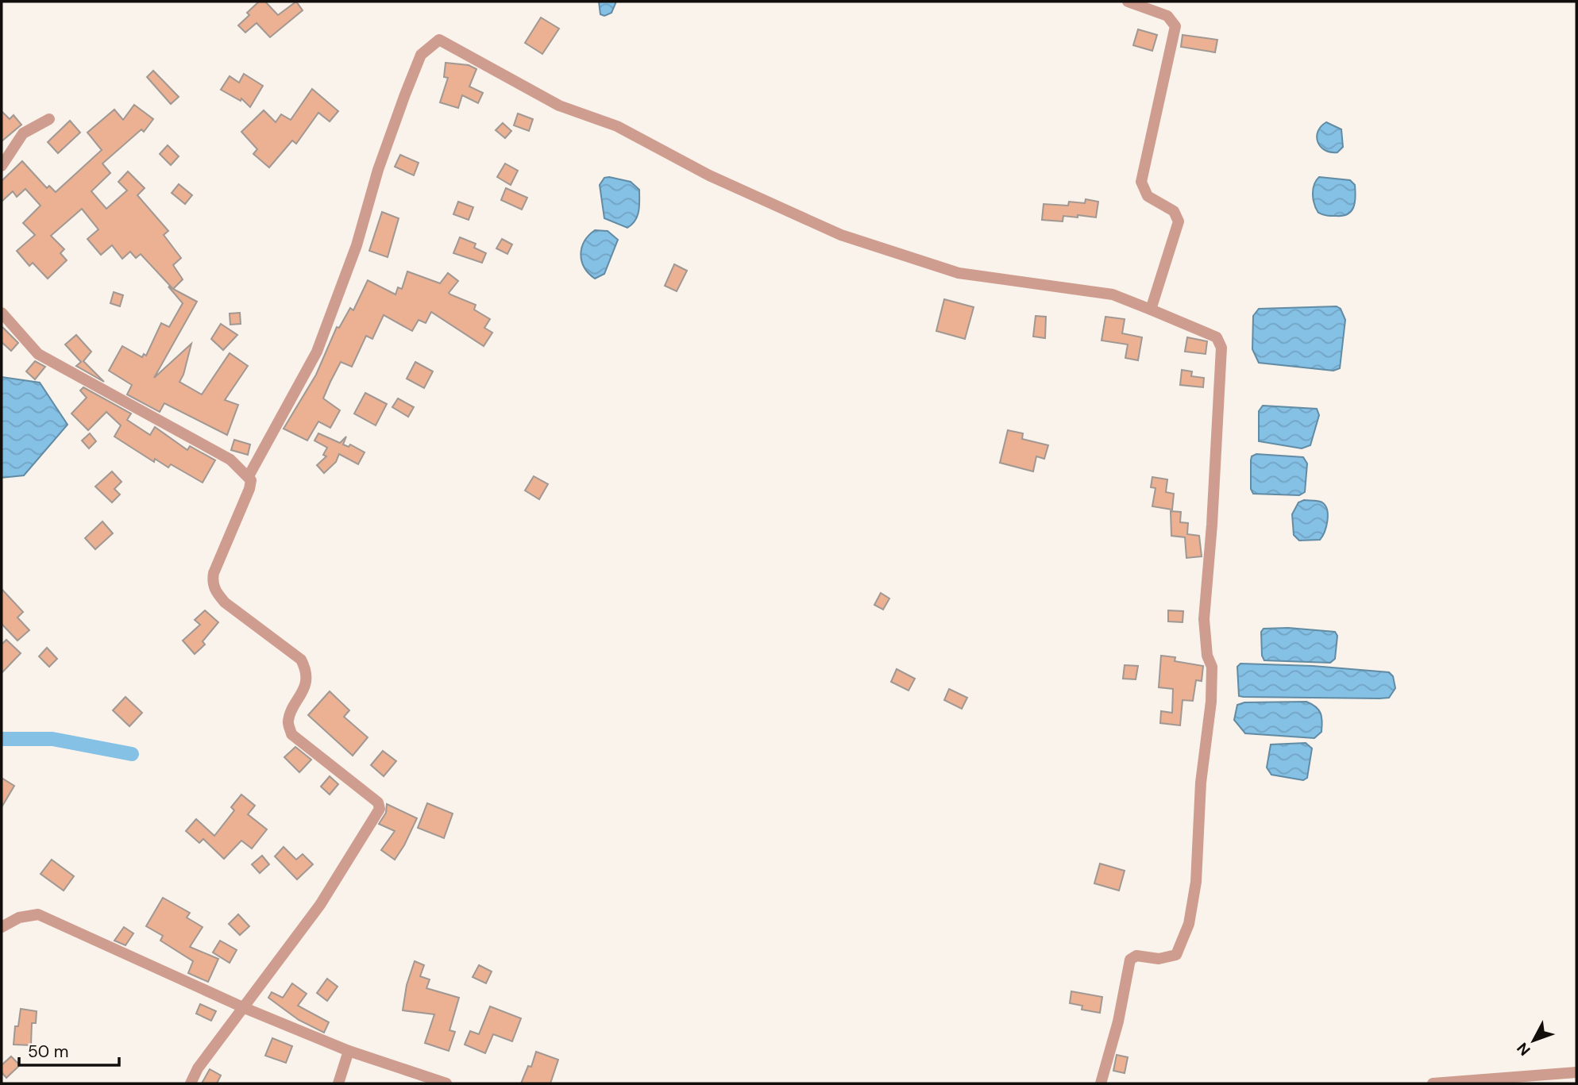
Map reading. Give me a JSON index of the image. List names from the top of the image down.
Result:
{
  "scale_bar": "50 m",
  "north": "bottom left"
}
